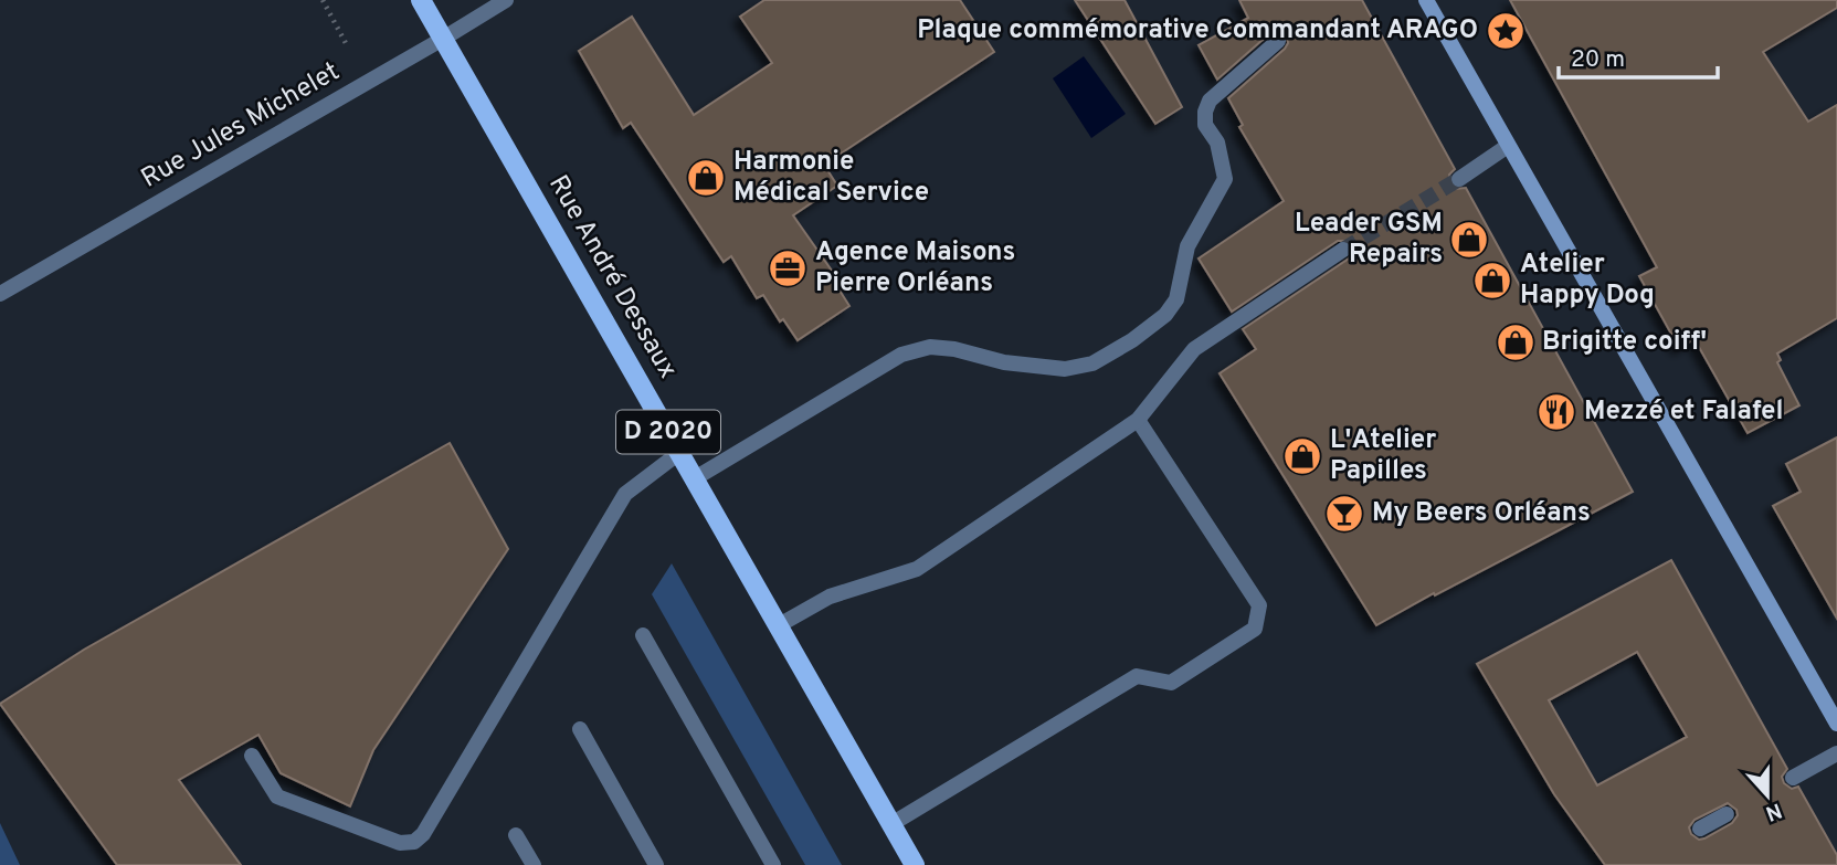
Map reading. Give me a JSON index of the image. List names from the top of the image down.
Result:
{
  "streets": {
    "main road": ["Rue André Dessaux", "D 2020"],
    "street": ["Rue Jules Michelet"]
  },
  "crossings": [
    ["Rue Jules Michelet", "Rue André Dessaux"]
  ],
  "places": {
    "place": ["Plaque commémorative Commandant ARAGO"],
    "shop": [
      "Harmonie Médical Service",
      "Leader GSM Repairs",
      "Atelier Happy Dog",
      "Brigitte coiff'",
      "L'Atelier Papilles"
    ],
    "office": ["Agence Maisons Pierre Orléans"],
    "restaurant": ["Mezzé et Falafel"],
    "bar": ["My Beers Orléans"]
  },
  "scale_bar": "20 m",
  "north": "bottom"
}
